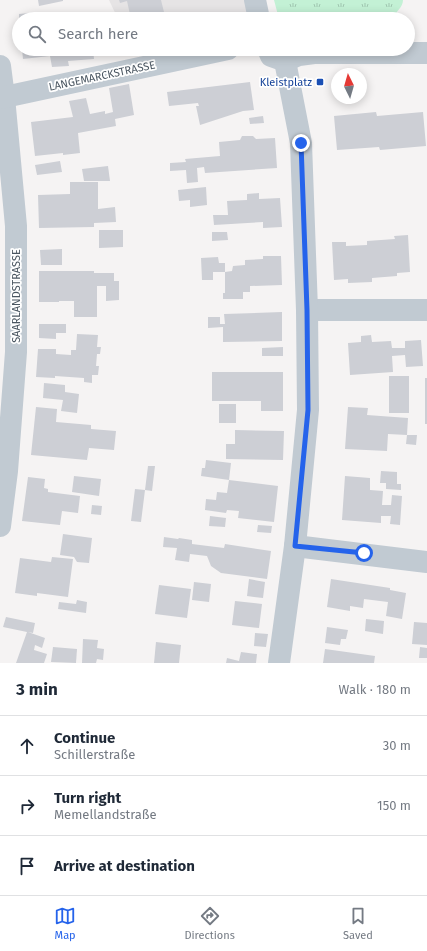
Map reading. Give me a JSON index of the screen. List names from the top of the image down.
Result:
{
  "streets": {
    "street": ["LANGEMARCKSTRASSE", "SAARLANDSTRASSE"]
  },
  "crossings": [
    ["LANGEMARCKSTRASSE", "SAARLANDSTRASSE"]
  ],
  "places": {
    "transit": ["Kleistplatz"]
  },
  "north": "top",
  "page": {
    "search": "Search here",
    "heading": ["3 min", "Walk · 180 m"],
    "list": [
      ["Continue", "Schillerstraße", "30 m"],
      ["Turn right", "Memellandstraße", "150 m"],
      "Arrive at destination"
    ],
    "nav": ["Map", "Directions", "Saved"]
  }
}
